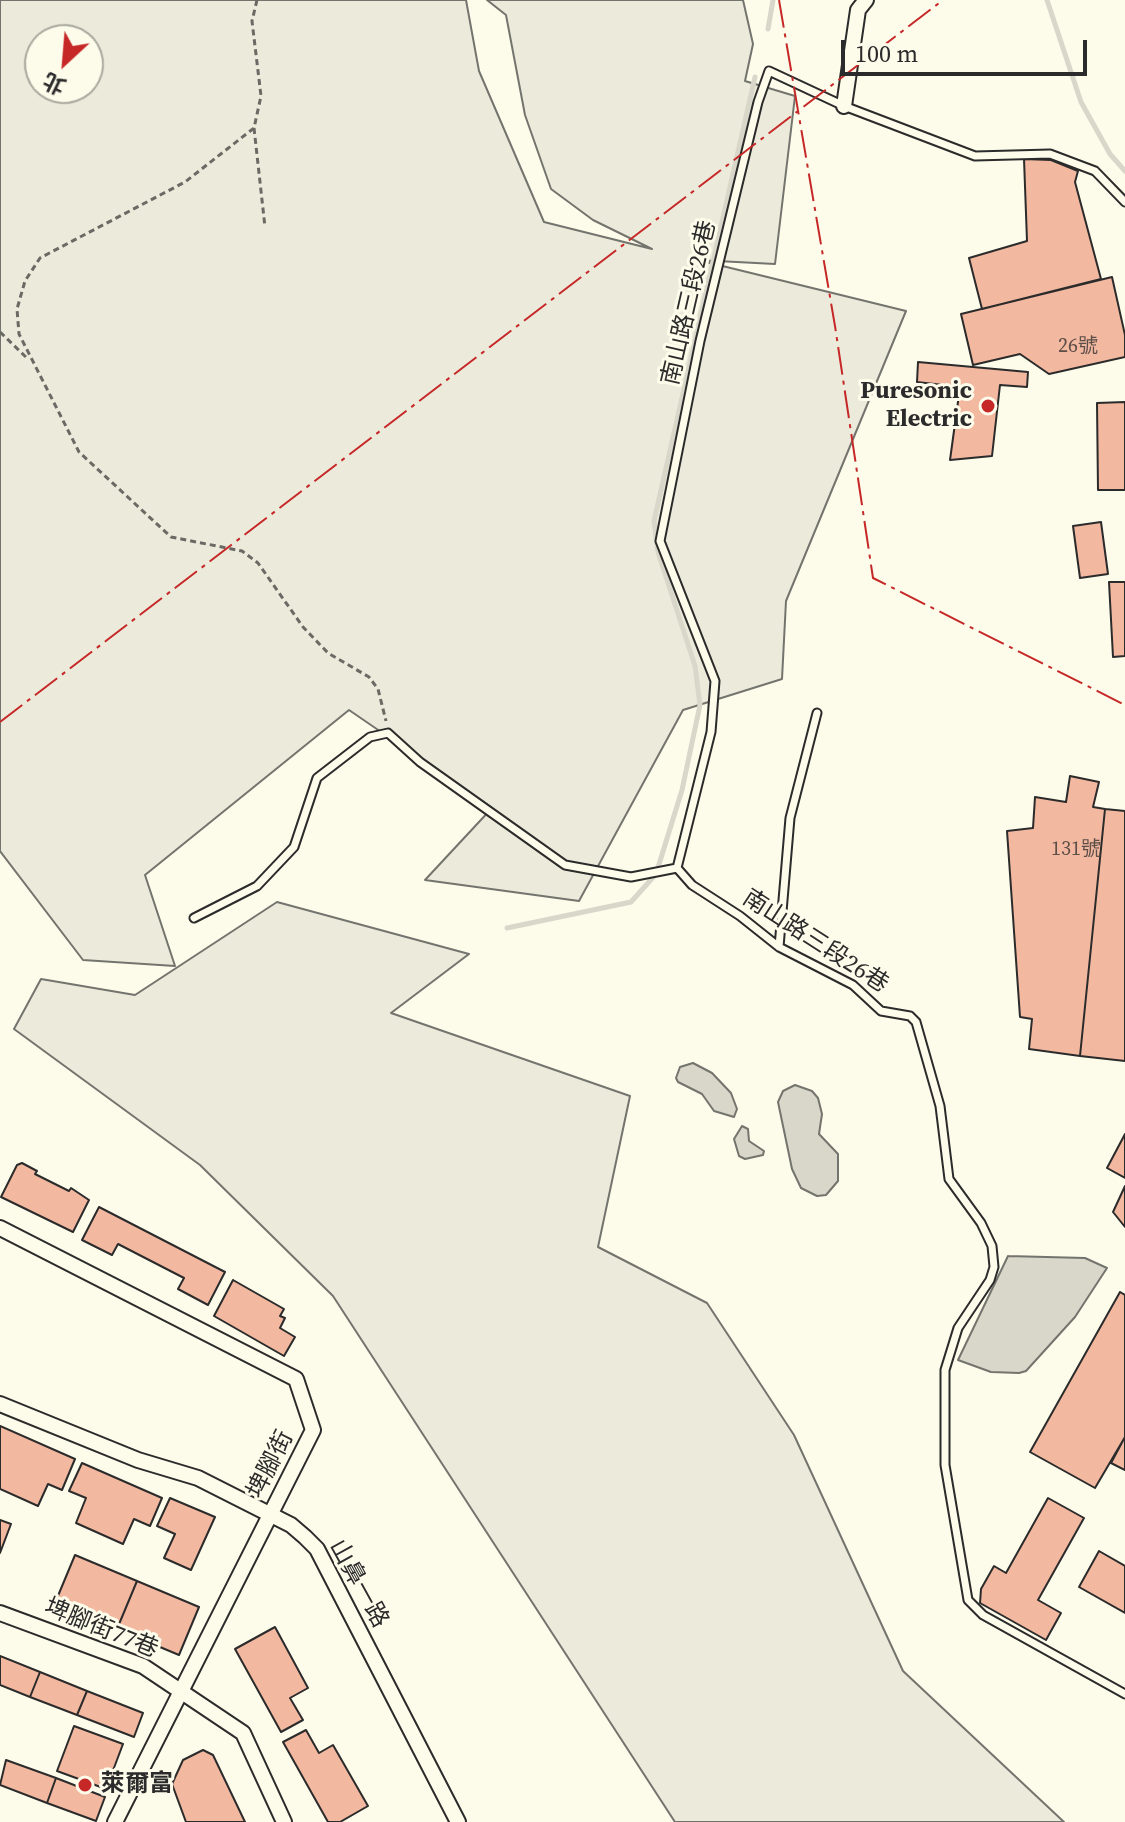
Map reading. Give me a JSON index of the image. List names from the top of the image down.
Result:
{
  "streets": {
    "street": ["埤腳街", "山鼻一路", "埤腳街77巷"],
    "lane": ["南山路三段26巷"]
  },
  "crossings": [
    ["埤腳街", "山鼻一路"],
    ["埤腳街", "埤腳街77巷"]
  ],
  "places": ["Puresonic Electric", "萊爾富"],
  "house_numbers": ["26號", "131號"],
  "scale_bar": "100 m",
  "north": "bottom left"
}
